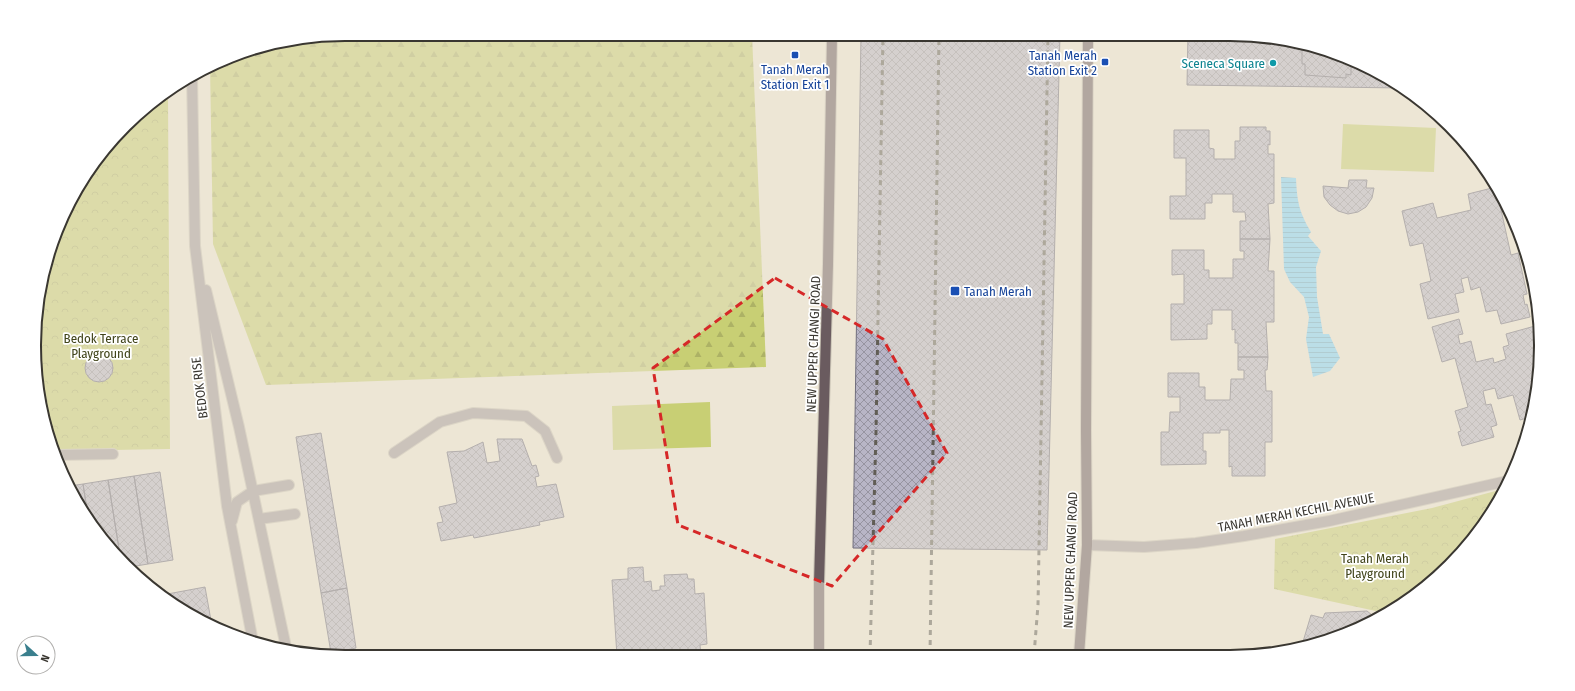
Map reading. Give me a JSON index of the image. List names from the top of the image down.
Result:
{
  "streets": {
    "main road": ["NEW UPPER CHANGI ROAD"],
    "street": ["BEDOK RISE", "TANAH MERAH KECHIL AVENUE"]
  },
  "crossings": [
    ["NEW UPPER CHANGI ROAD", "TANAH MERAH KECHIL AVENUE"]
  ],
  "parks": ["Bedok Terrace Playground", "Tanah Merah Playground"],
  "places": {
    "transit": ["Tanah Merah Station Exit 1", "Tanah Merah Station Exit 2", "Tanah Merah"],
    "other": ["Sceneca Square"]
  },
  "north": "right"
}
